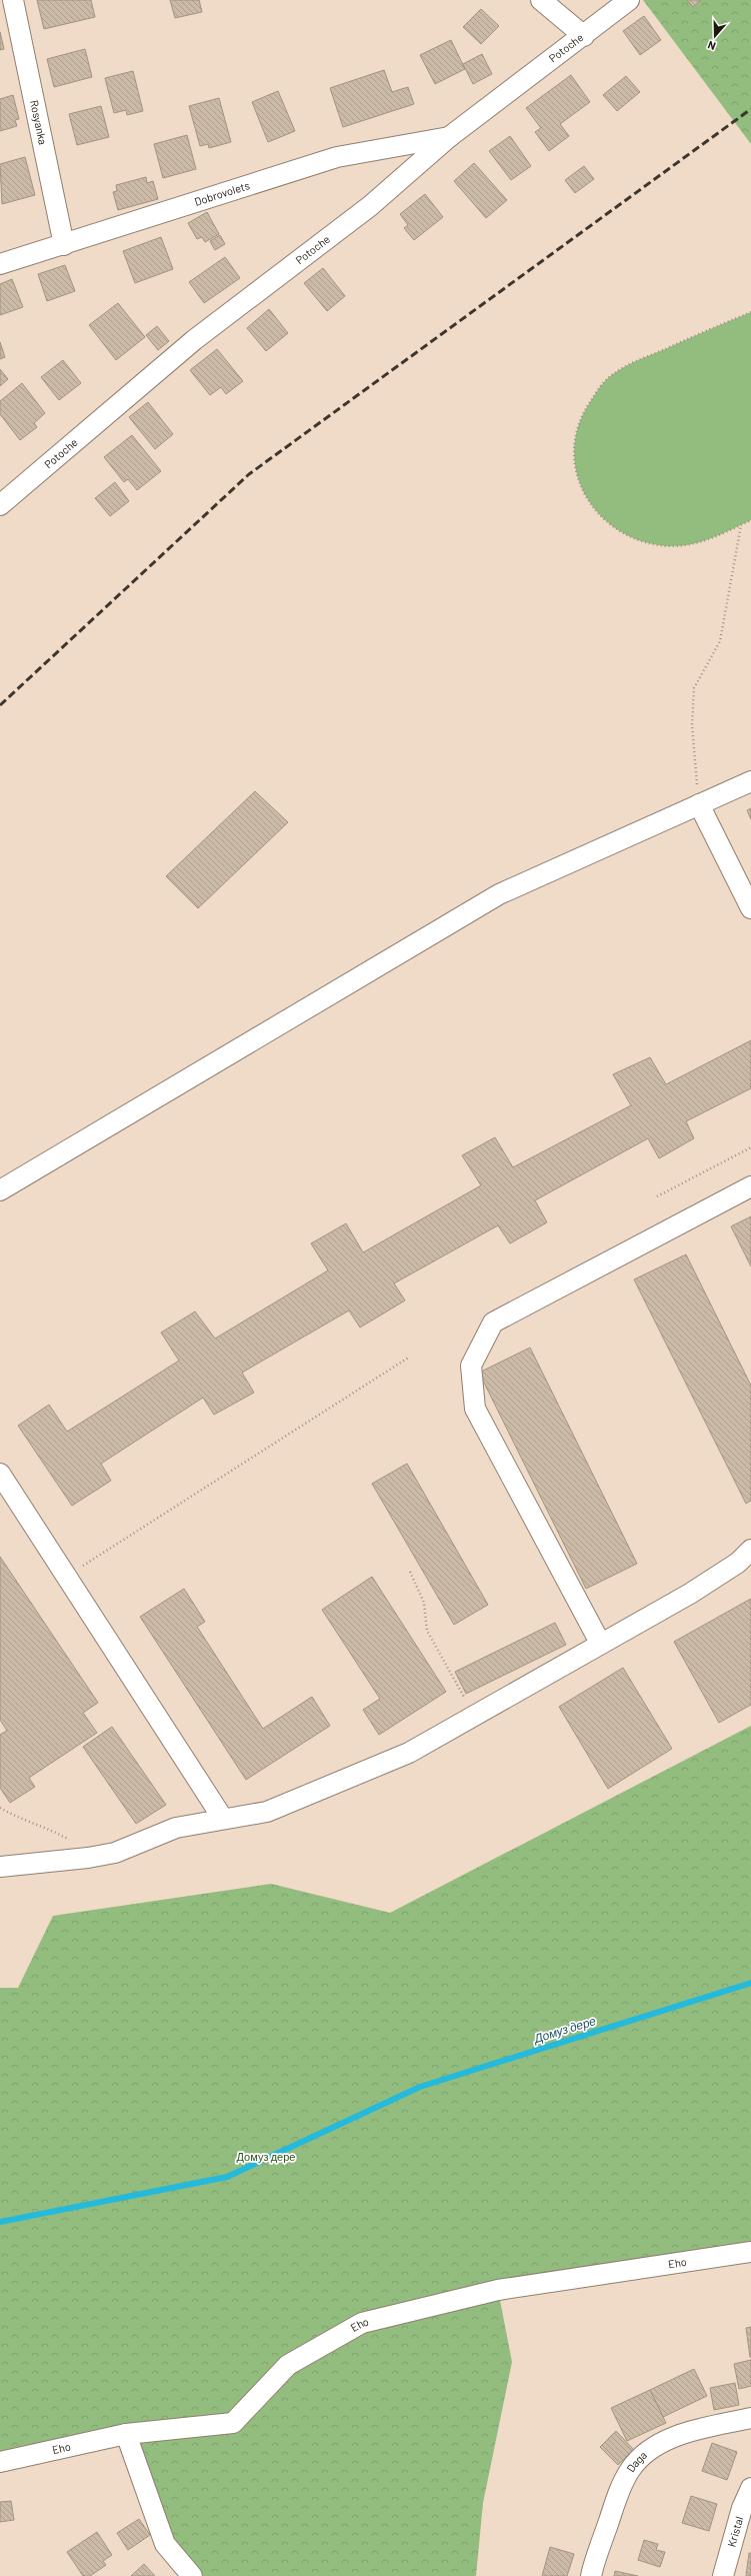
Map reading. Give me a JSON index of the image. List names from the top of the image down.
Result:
{
  "streets": {
    "street": [
      "Potoche",
      "Rosyanka",
      "Dobrovolets",
      "Eho",
      "Daga",
      "Kristal"
    ]
  },
  "crossings": [
    ["Potoche", "Dobrovolets"],
    ["Rosyanka", "Dobrovolets"]
  ],
  "water": ["Домуз дере"],
  "parks": ["Домуз дере"],
  "north": "bottom"
}
